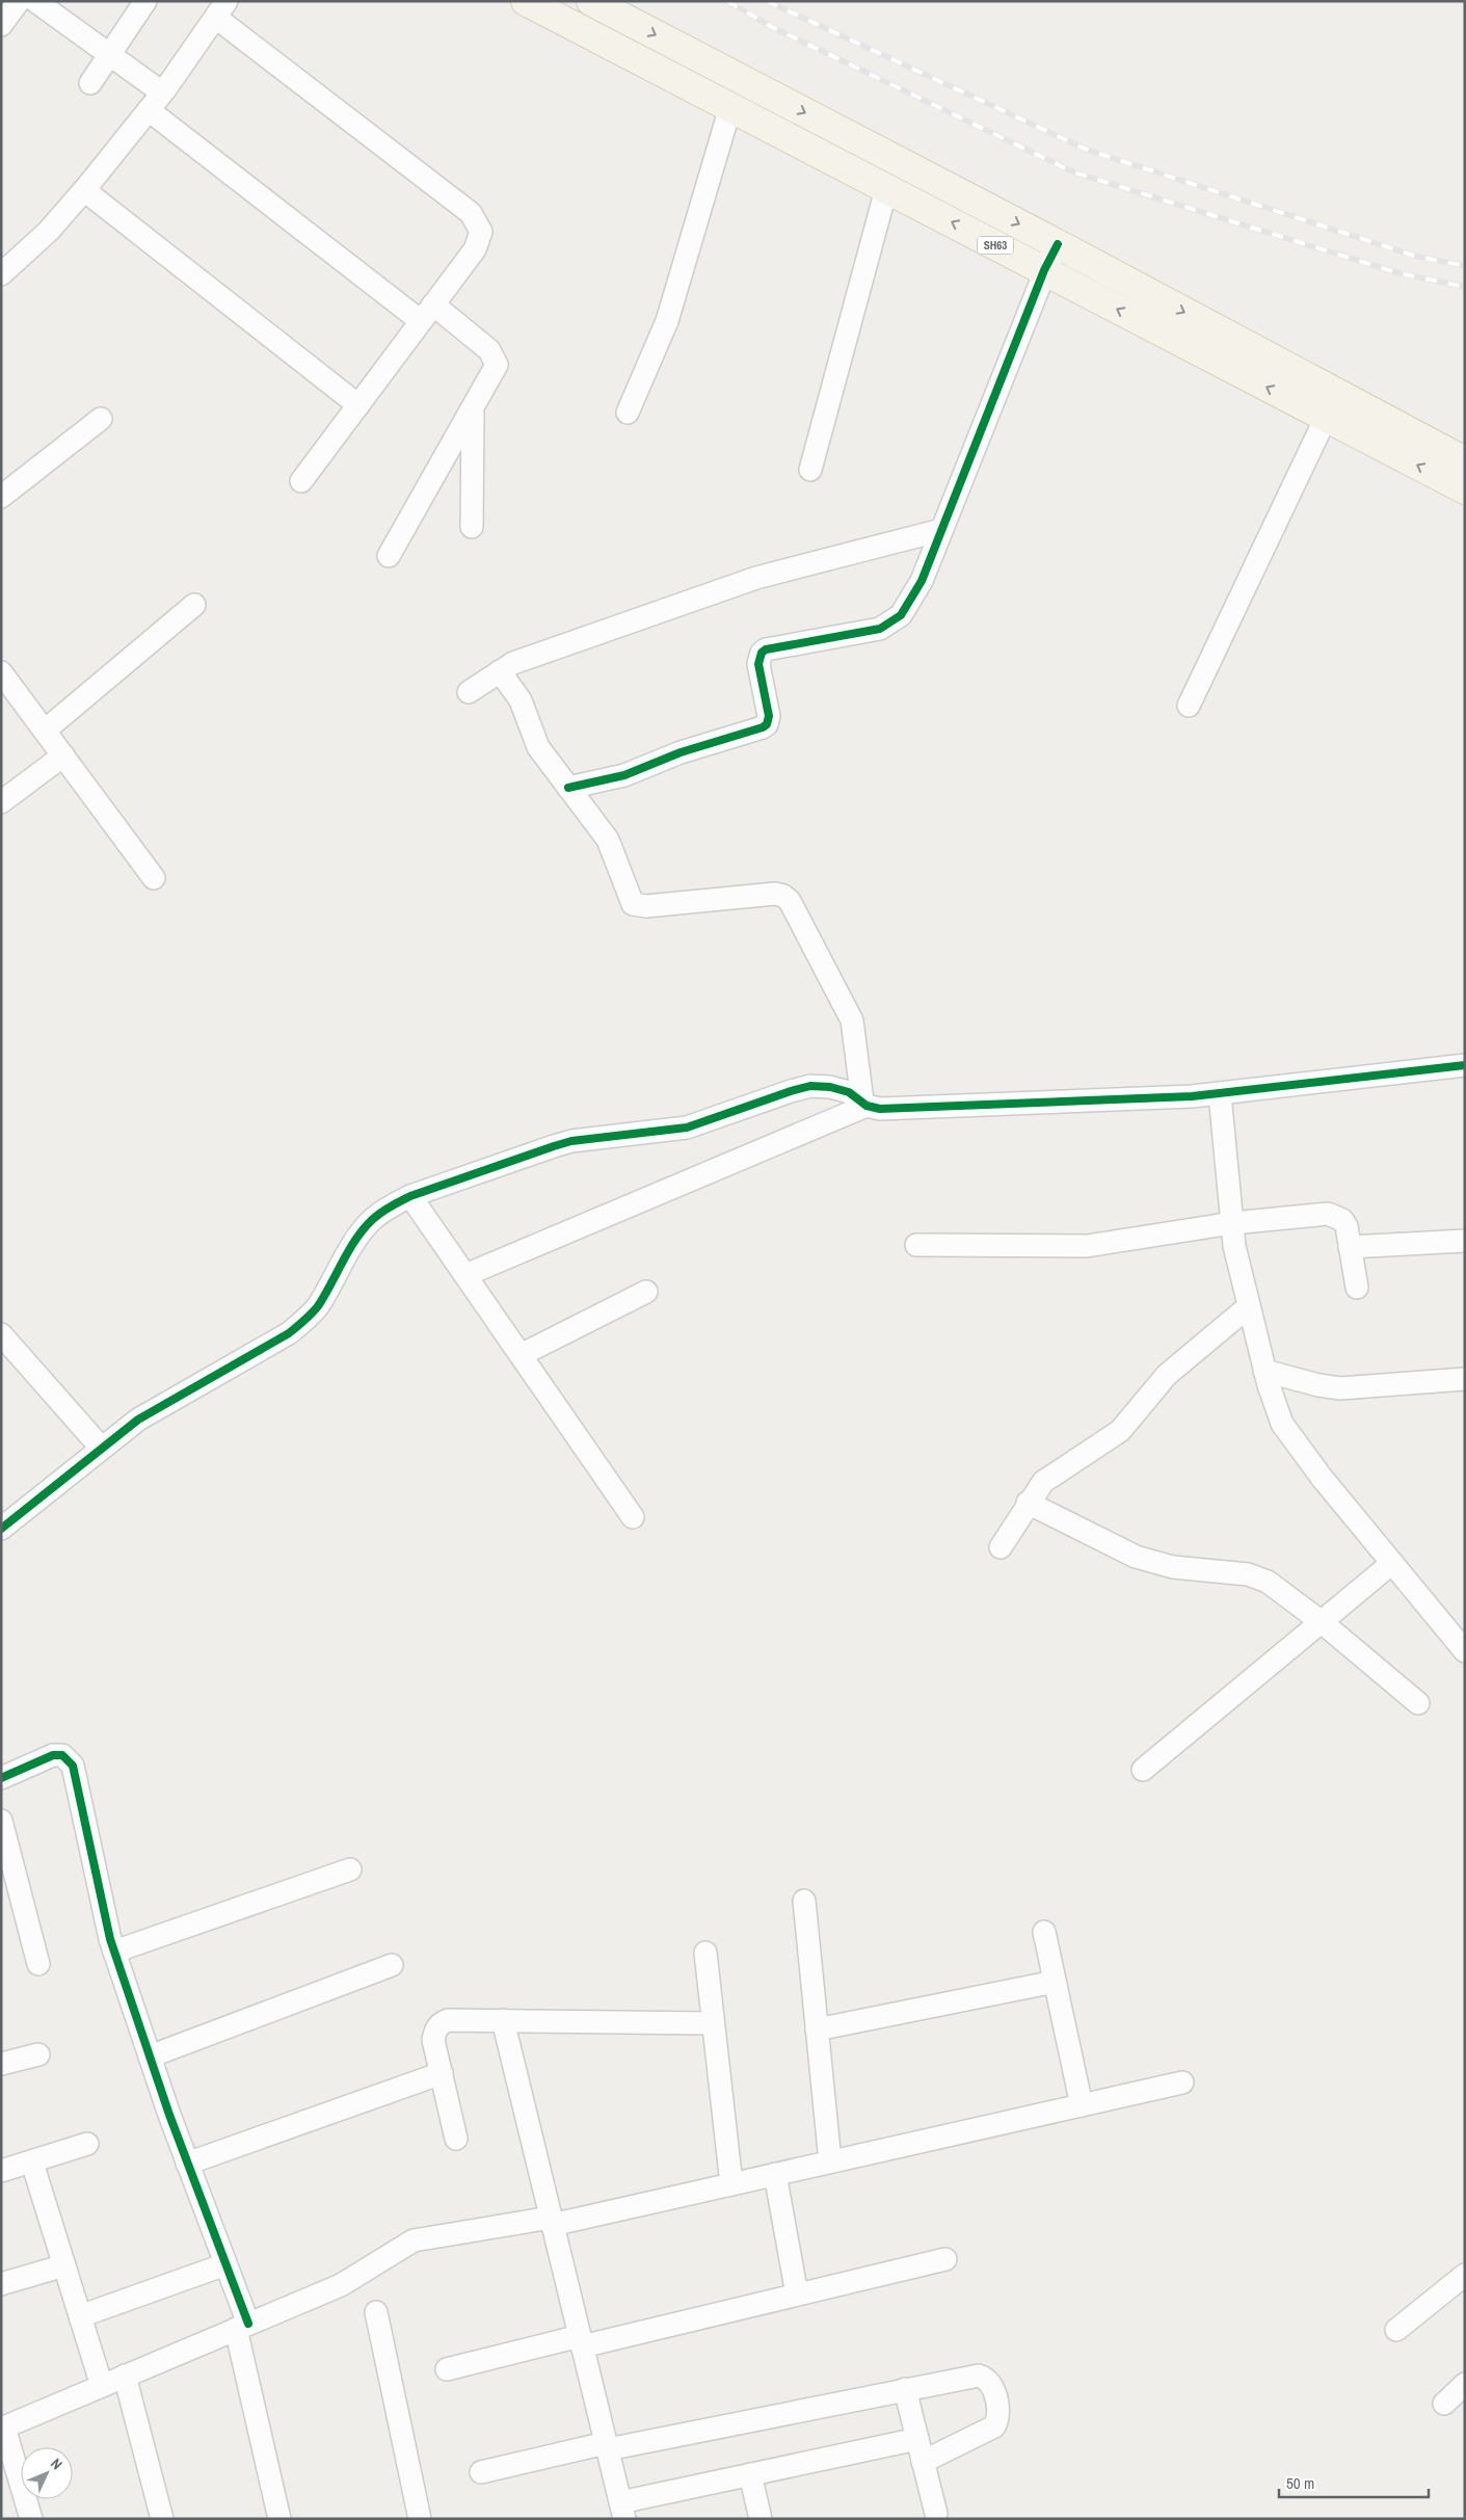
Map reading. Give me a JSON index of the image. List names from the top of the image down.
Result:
{
  "streets": {
    "main road": ["SH63"]
  },
  "scale_bar": "50 m",
  "north": "top right"
}
